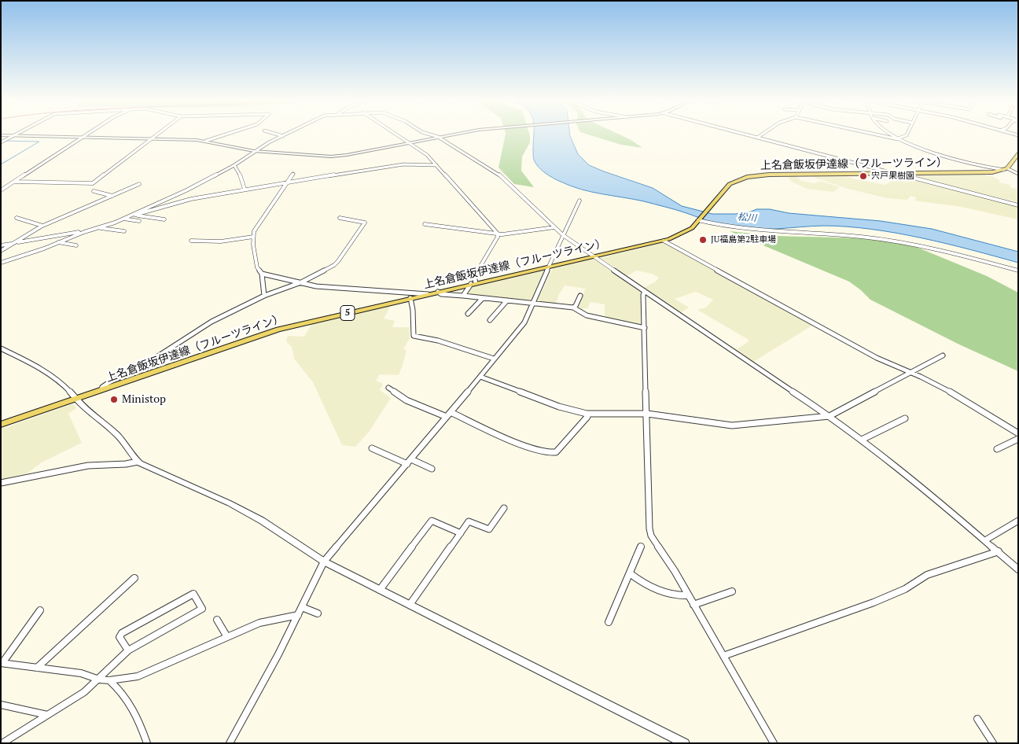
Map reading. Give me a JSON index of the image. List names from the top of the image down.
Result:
{
  "streets": {
    "main road": ["上名倉飯坂伊達線（フルーツライン）", "5"]
  },
  "water": ["松川"],
  "places": ["宍戸果樹園", "JU福島第2駐車場", "Ministop"]
}
